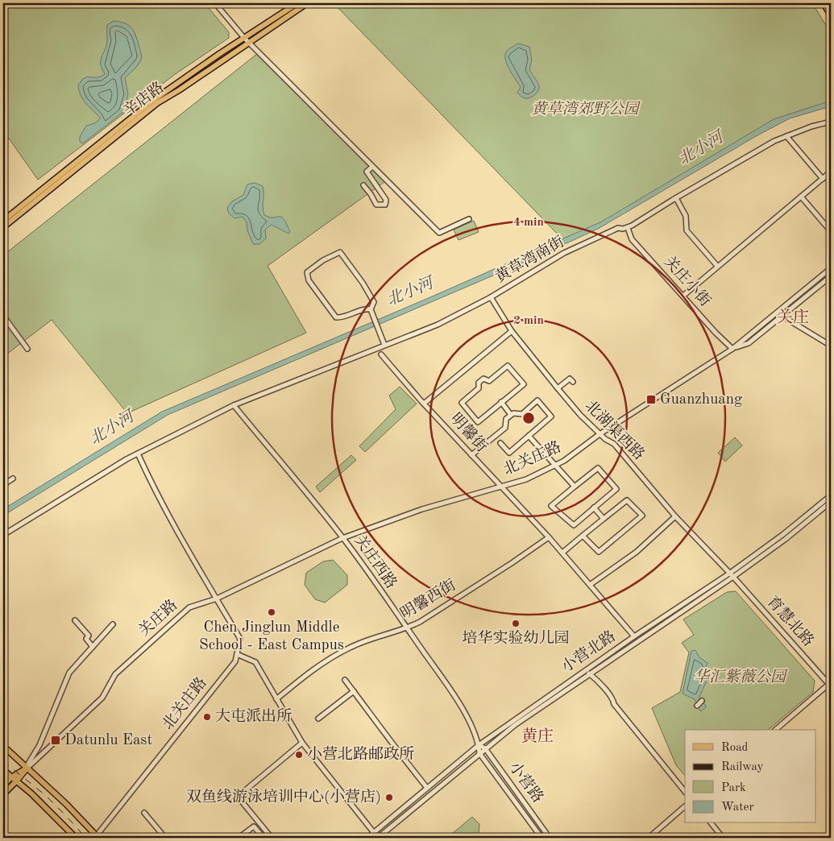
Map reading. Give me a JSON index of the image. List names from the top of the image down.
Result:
{
  "streets": {
    "main road": ["辛店路"],
    "street": [
      "黄草湾南街",
      "关庄小街",
      "北湖渠西路",
      "明馨街",
      "北关庄路",
      "关庄西路",
      "明馨西街",
      "关庄路",
      "育慧北路",
      "小营北路",
      "小营路"
    ]
  },
  "crossings": [
    ["黄草湾南街", "关庄小街"],
    ["黄草湾南街", "北湖渠西路"],
    ["黄草湾南街", "北关庄路"],
    ["黄草湾南街", "关庄西路"],
    ["关庄小街", "北关庄路"],
    ["北湖渠西路", "北关庄路"],
    ["北湖渠西路", "育慧北路"],
    ["北湖渠西路", "小营北路"],
    ["明馨街", "北关庄路"],
    ["明馨街", "明馨西街"],
    ["明馨街", "小营北路"],
    ["北关庄路", "关庄西路"],
    ["北关庄路", "关庄路"],
    ["关庄西路", "明馨西街"],
    ["关庄西路", "关庄路"],
    ["关庄西路", "小营北路"],
    ["关庄西路", "小营路"],
    ["育慧北路", "小营北路"],
    ["小营北路", "小营路"]
  ],
  "districts": ["关庄", "黄庄"],
  "water": ["北小河"],
  "parks": ["黄草湾郊野公园", "华汇紫薇公园"],
  "places": {
    "transit": ["Guanzhuang", "Datunlu East"],
    "other": [
      "Chen Jinglun Middle School - East Campus",
      "培华实验幼儿园",
      "大屯派出所",
      "小营北路邮政所",
      "双鱼线游泳培训中心(小营店)"
    ]
  },
  "legend": [
    "Road",
    "Railway",
    "Park",
    "Water"
  ],
  "rings": ["4 min", "2 min"]
}
